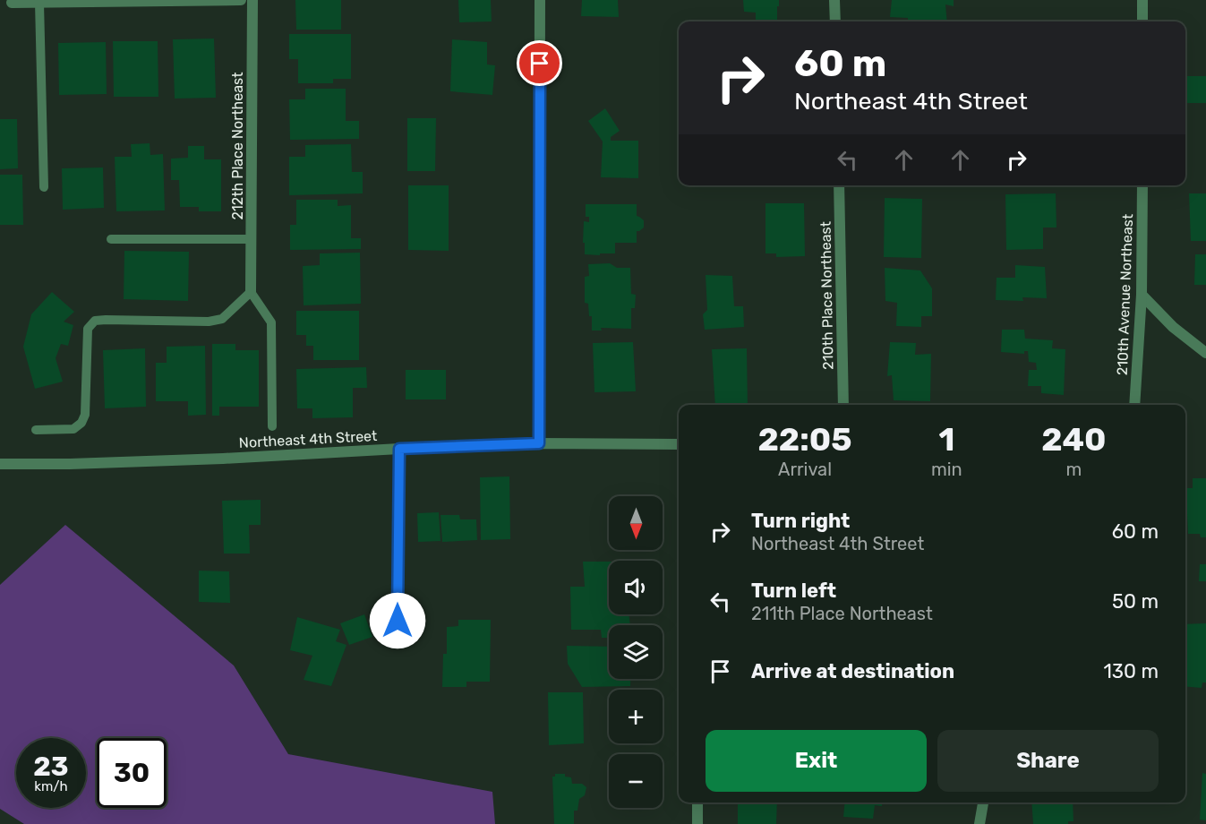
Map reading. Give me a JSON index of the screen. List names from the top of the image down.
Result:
{
  "streets": {
    "street": [
      "212th Place Northeast",
      "210th Avenue Northeast",
      "210th Place Northeast",
      "Northeast 4th Street"
    ]
  },
  "north": "bottom",
  "page": {
    "turn": ["60 m", "Northeast 4th Street"],
    "eta": [
      "22:05",
      "Arrival",
      "1",
      "min",
      "240",
      "m"
    ],
    "map_buttons": ["+", "−"],
    "list": [
      {
        "name": "Turn right",
        "note": "Northeast 4th Street",
        "value": "60 m"
      },
      {
        "name": "Turn left",
        "note": "211th Place Northeast",
        "value": "50 m"
      },
      {
        "name": "Arrive at destination",
        "value": "130 m"
      }
    ],
    "buttons": ["Exit", "Share"],
    "speed": "23 km/h",
    "limit": "30"
  }
}
